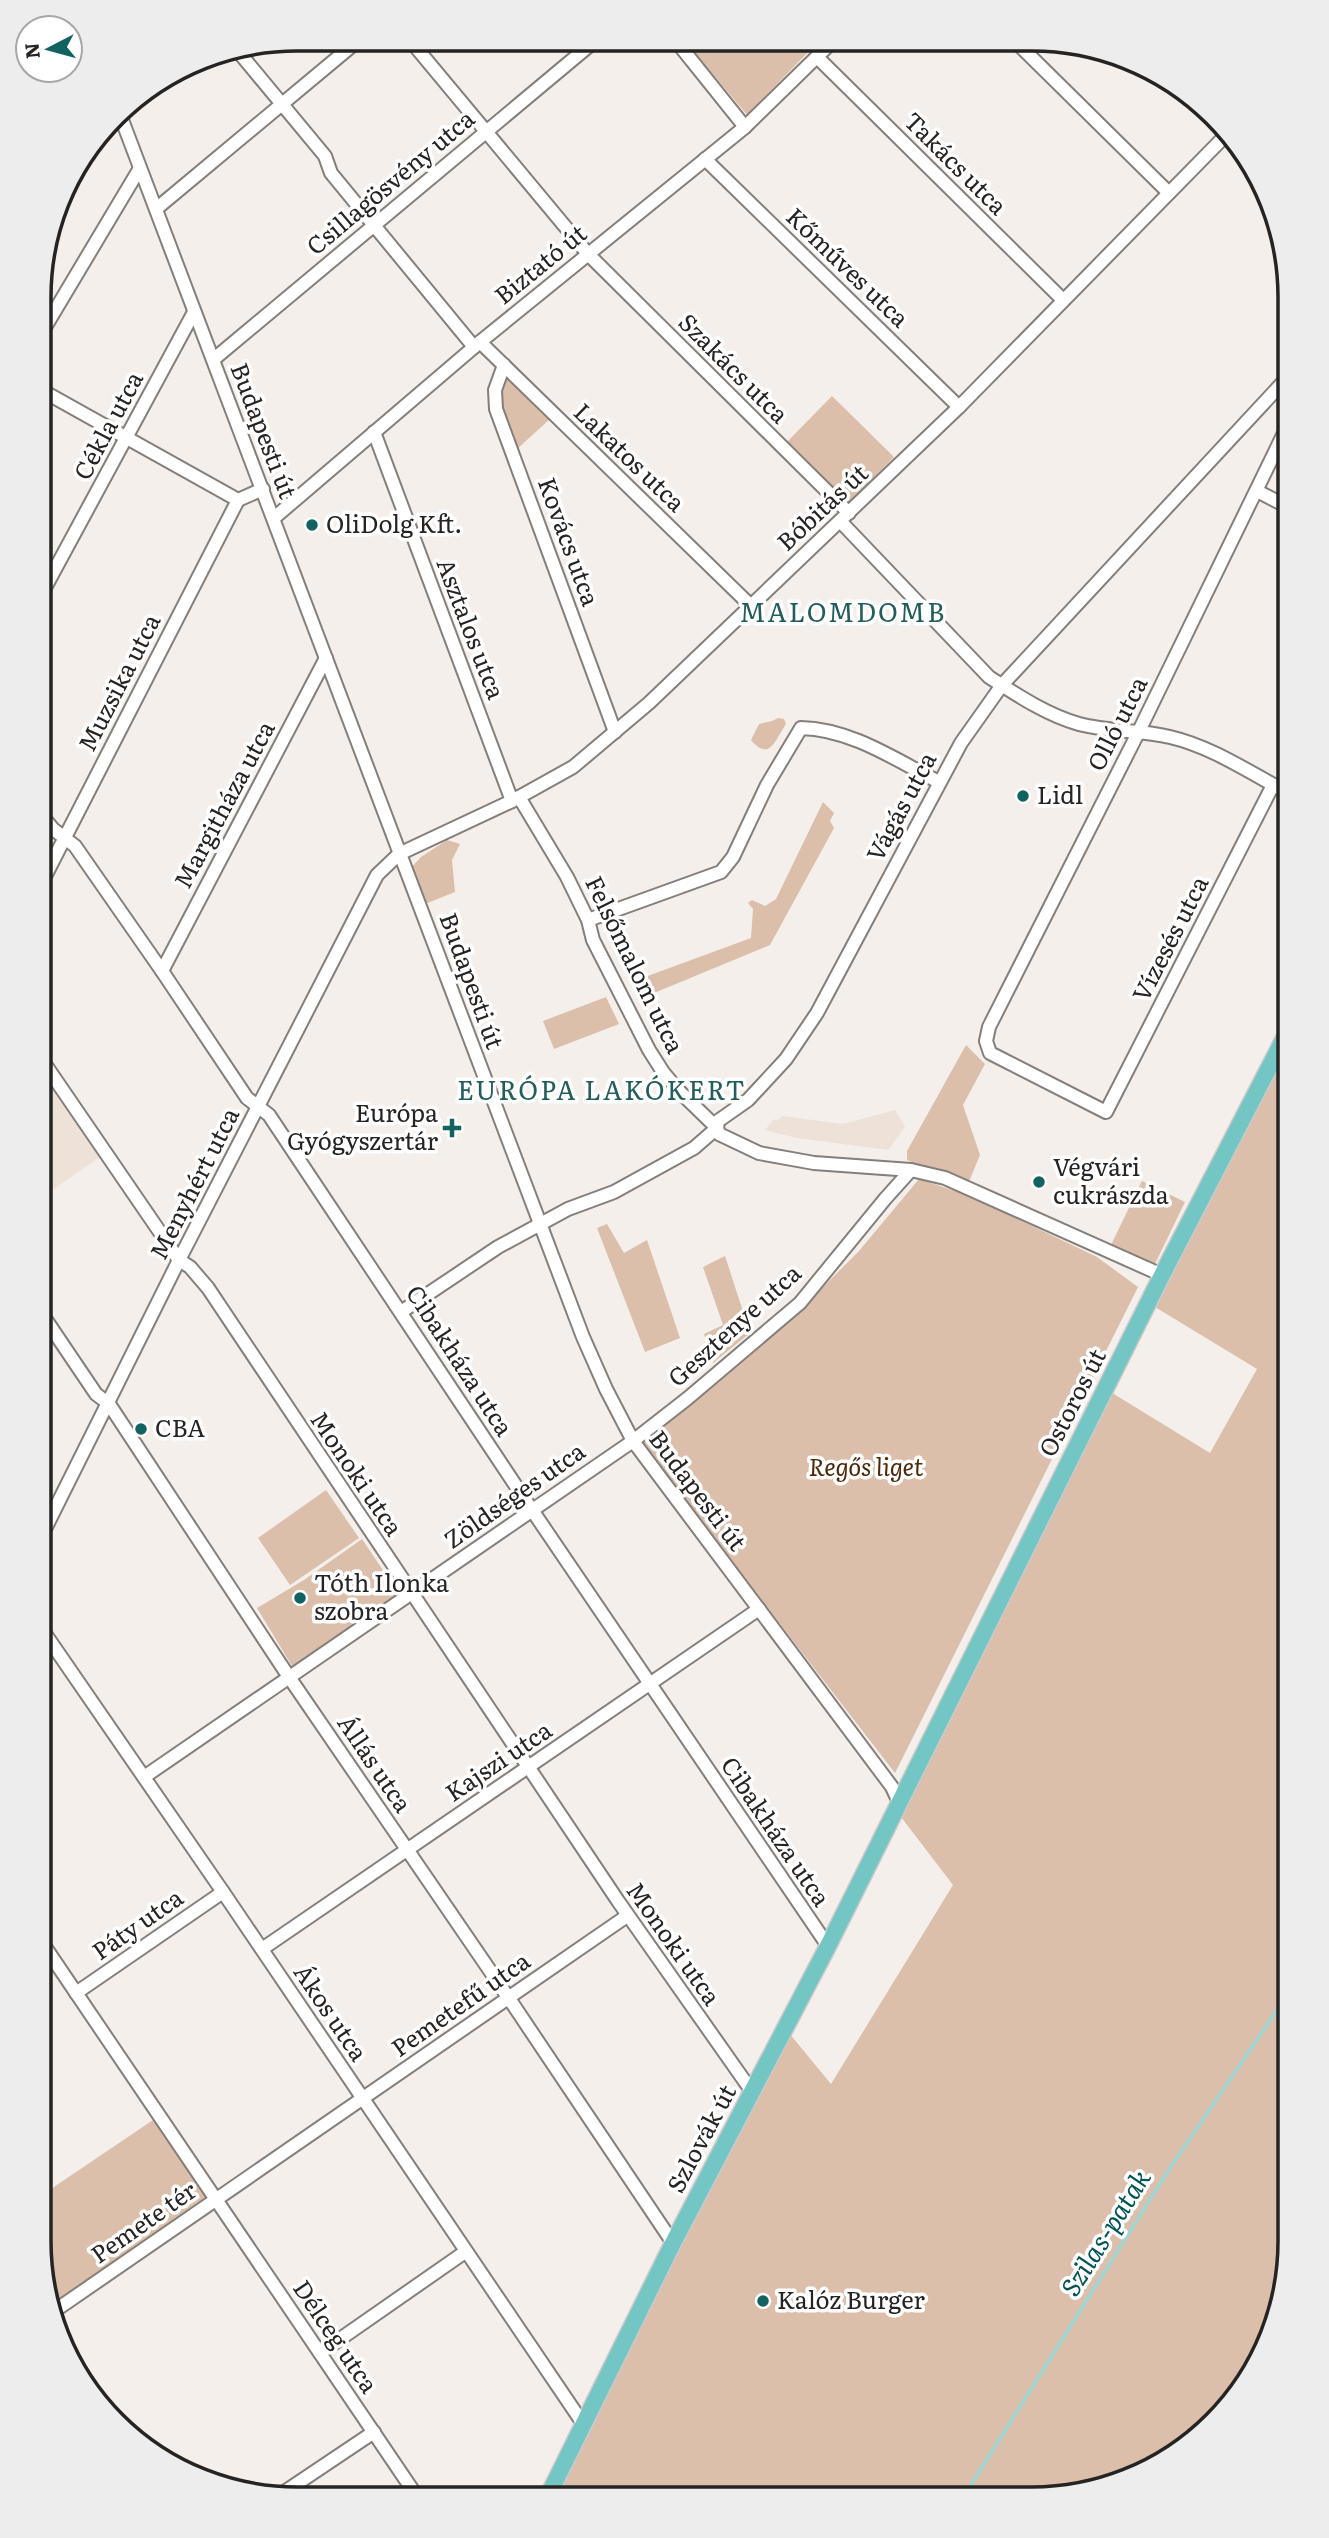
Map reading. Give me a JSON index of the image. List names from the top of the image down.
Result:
{
  "streets": {
    "main road": ["Ostoros út", "Szlovák út"],
    "street": [
      "Takács utca",
      "Csillagösvény utca",
      "Biztató út",
      "Kőműves utca",
      "Szakács utca",
      "Cékla utca",
      "Budapesti út",
      "Lakatos utca",
      "Bóbitás út",
      "Kovács utca",
      "Asztalos utca",
      "Muzsika utca",
      "Olló utca",
      "Margitháza utca",
      "Vágás utca",
      "Vízesés utca",
      "Felsőmalom utca",
      "Menyhért utca",
      "Gesztenye utca",
      "Cibakháza utca",
      "Monoki utca",
      "Zöldséges utca",
      "Kajszi utca",
      "Állás utca",
      "Páty utca",
      "Pemetefű utca",
      "Ákos utca",
      "Pemete tér",
      "Délceg utca"
    ]
  },
  "crossings": [
    ["Takács utca", "Biztató út"],
    ["Takács utca", "Bóbitás út"],
    ["Csillagösvény utca", "Szakács utca"],
    ["Csillagösvény utca", "Budapesti út"],
    ["Csillagösvény utca", "Lakatos utca"],
    ["Biztató út", "Kőműves utca"],
    ["Biztató út", "Szakács utca"],
    ["Biztató út", "Budapesti út"],
    ["Biztató út", "Lakatos utca"],
    ["Biztató út", "Asztalos utca"],
    ["Kőműves utca", "Bóbitás út"],
    ["Szakács utca", "Bóbitás út"],
    ["Szakács utca", "Olló utca"],
    ["Szakács utca", "Vágás utca"],
    ["Szakács utca", "Vízesés utca"],
    ["Cékla utca", "Budapesti út"],
    ["Budapesti út", "Bóbitás út"],
    ["Budapesti út", "Margitháza utca"],
    ["Budapesti út", "Vágás utca"],
    ["Budapesti út", "Menyhért utca"],
    ["Budapesti út", "Gesztenye utca"],
    ["Budapesti út", "Ostoros út"],
    ["Budapesti út", "Zöldséges utca"],
    ["Budapesti út", "Kajszi utca"],
    ["Budapesti út", "Szlovák út"],
    ["Lakatos utca", "Bóbitás út"],
    ["Lakatos utca", "Kovács utca"],
    ["Bóbitás út", "Kovács utca"],
    ["Bóbitás út", "Asztalos utca"],
    ["Bóbitás út", "Felsőmalom utca"],
    ["Bóbitás út", "Menyhért utca"],
    ["Asztalos utca", "Felsőmalom utca"],
    ["Muzsika utca", "Cibakháza utca"],
    ["Olló utca", "Vízesés utca"],
    ["Margitháza utca", "Cibakháza utca"],
    ["Vágás utca", "Felsőmalom utca"],
    ["Vágás utca", "Cibakháza utca"],
    ["Felsőmalom utca", "Gesztenye utca"],
    ["Felsőmalom utca", "Ostoros út"],
    ["Menyhért utca", "Cibakháza utca"],
    ["Menyhért utca", "Monoki utca"],
    ["Menyhért utca", "Állás utca"],
    ["Gesztenye utca", "Zöldséges utca"],
    ["Cibakháza utca", "Zöldséges utca"],
    ["Cibakháza utca", "Kajszi utca"],
    ["Cibakháza utca", "Szlovák út"],
    ["Ostoros út", "Szlovák út"],
    ["Monoki utca", "Zöldséges utca"],
    ["Monoki utca", "Kajszi utca"],
    ["Monoki utca", "Pemetefű utca"],
    ["Monoki utca", "Szlovák út"],
    ["Zöldséges utca", "Állás utca"],
    ["Zöldséges utca", "Ákos utca"],
    ["Kajszi utca", "Állás utca"],
    ["Kajszi utca", "Ákos utca"],
    ["Állás utca", "Pemetefű utca"],
    ["Állás utca", "Szlovák út"],
    ["Páty utca", "Ákos utca"],
    ["Páty utca", "Pemete tér"],
    ["Pemetefű utca", "Ákos utca"],
    ["Pemetefű utca", "Pemete tér"],
    ["Pemetefű utca", "Délceg utca"],
    ["Ákos utca", "Szlovák út"],
    ["Pemete tér", "Délceg utca"]
  ],
  "districts": ["MALOMDOMB", "EURÓPA LAKÓKERT"],
  "water": ["Szilas-patak"],
  "parks": ["Regős liget"],
  "places": {
    "other": [
      "OliDolg Kft.",
      "Lidl",
      "Végvári cukrászda",
      "CBA",
      "Tóth Ilonka szobra",
      "Kalóz Burger"
    ],
    "health": ["Európa Gyógyszertár"]
  },
  "north": "left"
}
